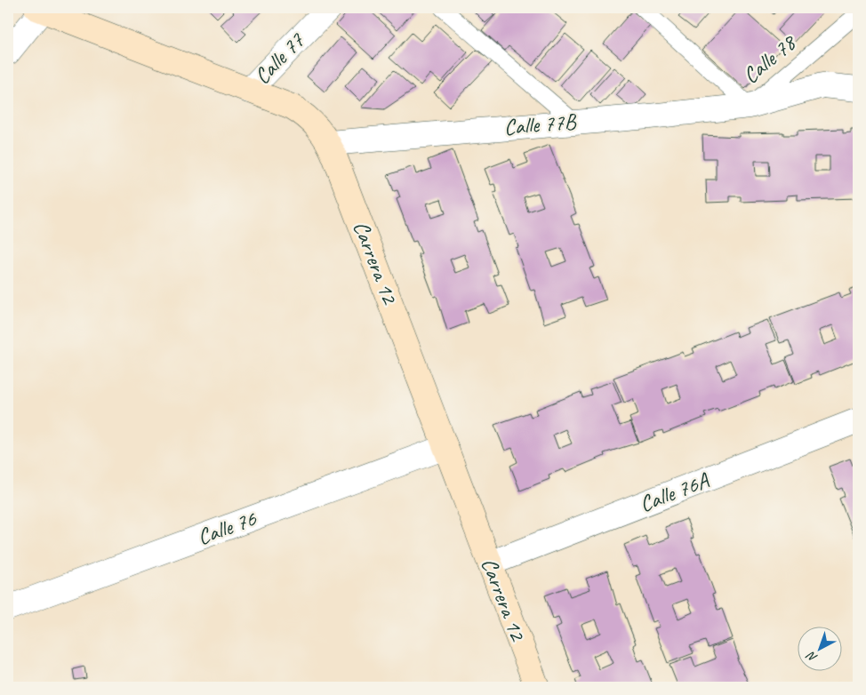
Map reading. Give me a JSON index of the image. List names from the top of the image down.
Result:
{
  "streets": {
    "main road": ["Carrera 12"],
    "street": [
      "Calle 77",
      "Calle 77B",
      "Calle 76A",
      "Calle 76"
    ],
    "lane": ["Calle 78"]
  },
  "crossings": [
    ["Calle 77", "Carrera 12"],
    ["Calle 78", "Calle 77B"],
    ["Calle 77B", "Carrera 12"],
    ["Carrera 12", "Calle 76A"],
    ["Carrera 12", "Calle 76"]
  ],
  "north": "bottom left"
}
